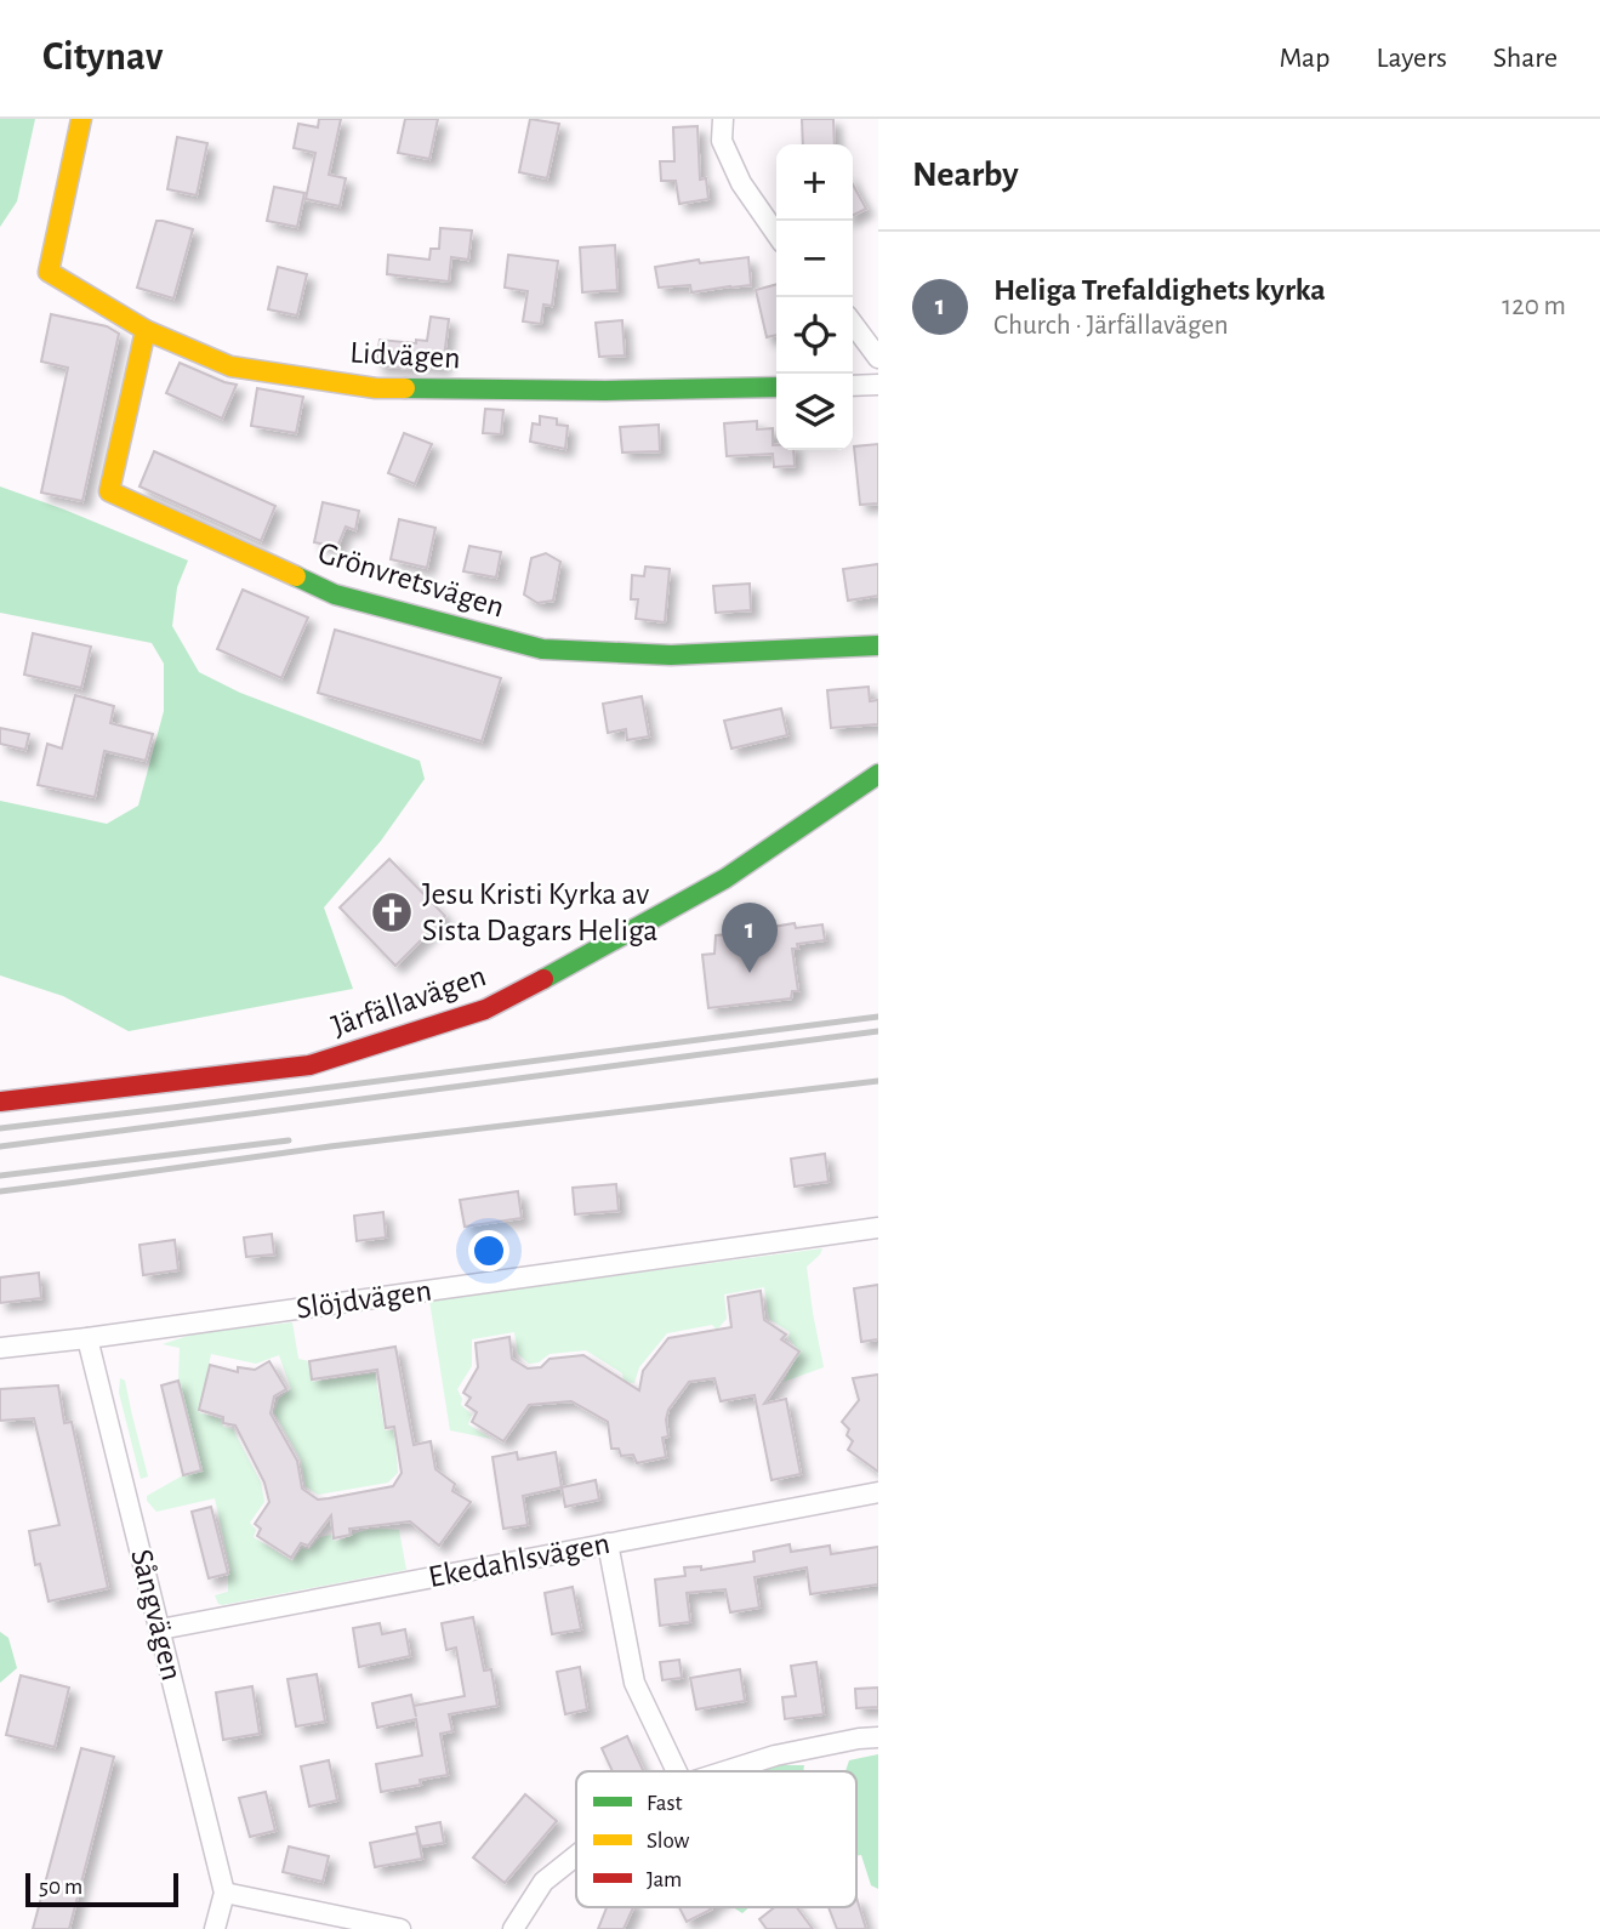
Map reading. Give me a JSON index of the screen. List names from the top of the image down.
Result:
{
  "streets": {
    "street": [
      "Lidvägen",
      "Grönvretsvägen",
      "Järfällavägen",
      "Slöjdvägen",
      "Ekedahlsvägen",
      "Sångvägen"
    ]
  },
  "crossings": [
    ["Lidvägen", "Grönvretsvägen"],
    ["Slöjdvägen", "Sångvägen"],
    ["Ekedahlsvägen", "Sångvägen"]
  ],
  "places": {
    "church": ["Jesu Kristi Kyrka av Sista Dagars Heliga"]
  },
  "legend": ["Fast", "Slow", "Jam"],
  "scale_bar": "50 m",
  "page": {
    "header": "Citynav",
    "nav": ["Map", "Layers", "Share"],
    "heading": "Nearby",
    "map_buttons": ["+", "−"],
    "list": [
      {
        "mark": "1",
        "name": "Heliga Trefaldighets kyrka",
        "note": "Church · Järfällavägen",
        "value": "120 m"
      }
    ],
    "pins": "1",
    "scale": "50 m"
  }
}
